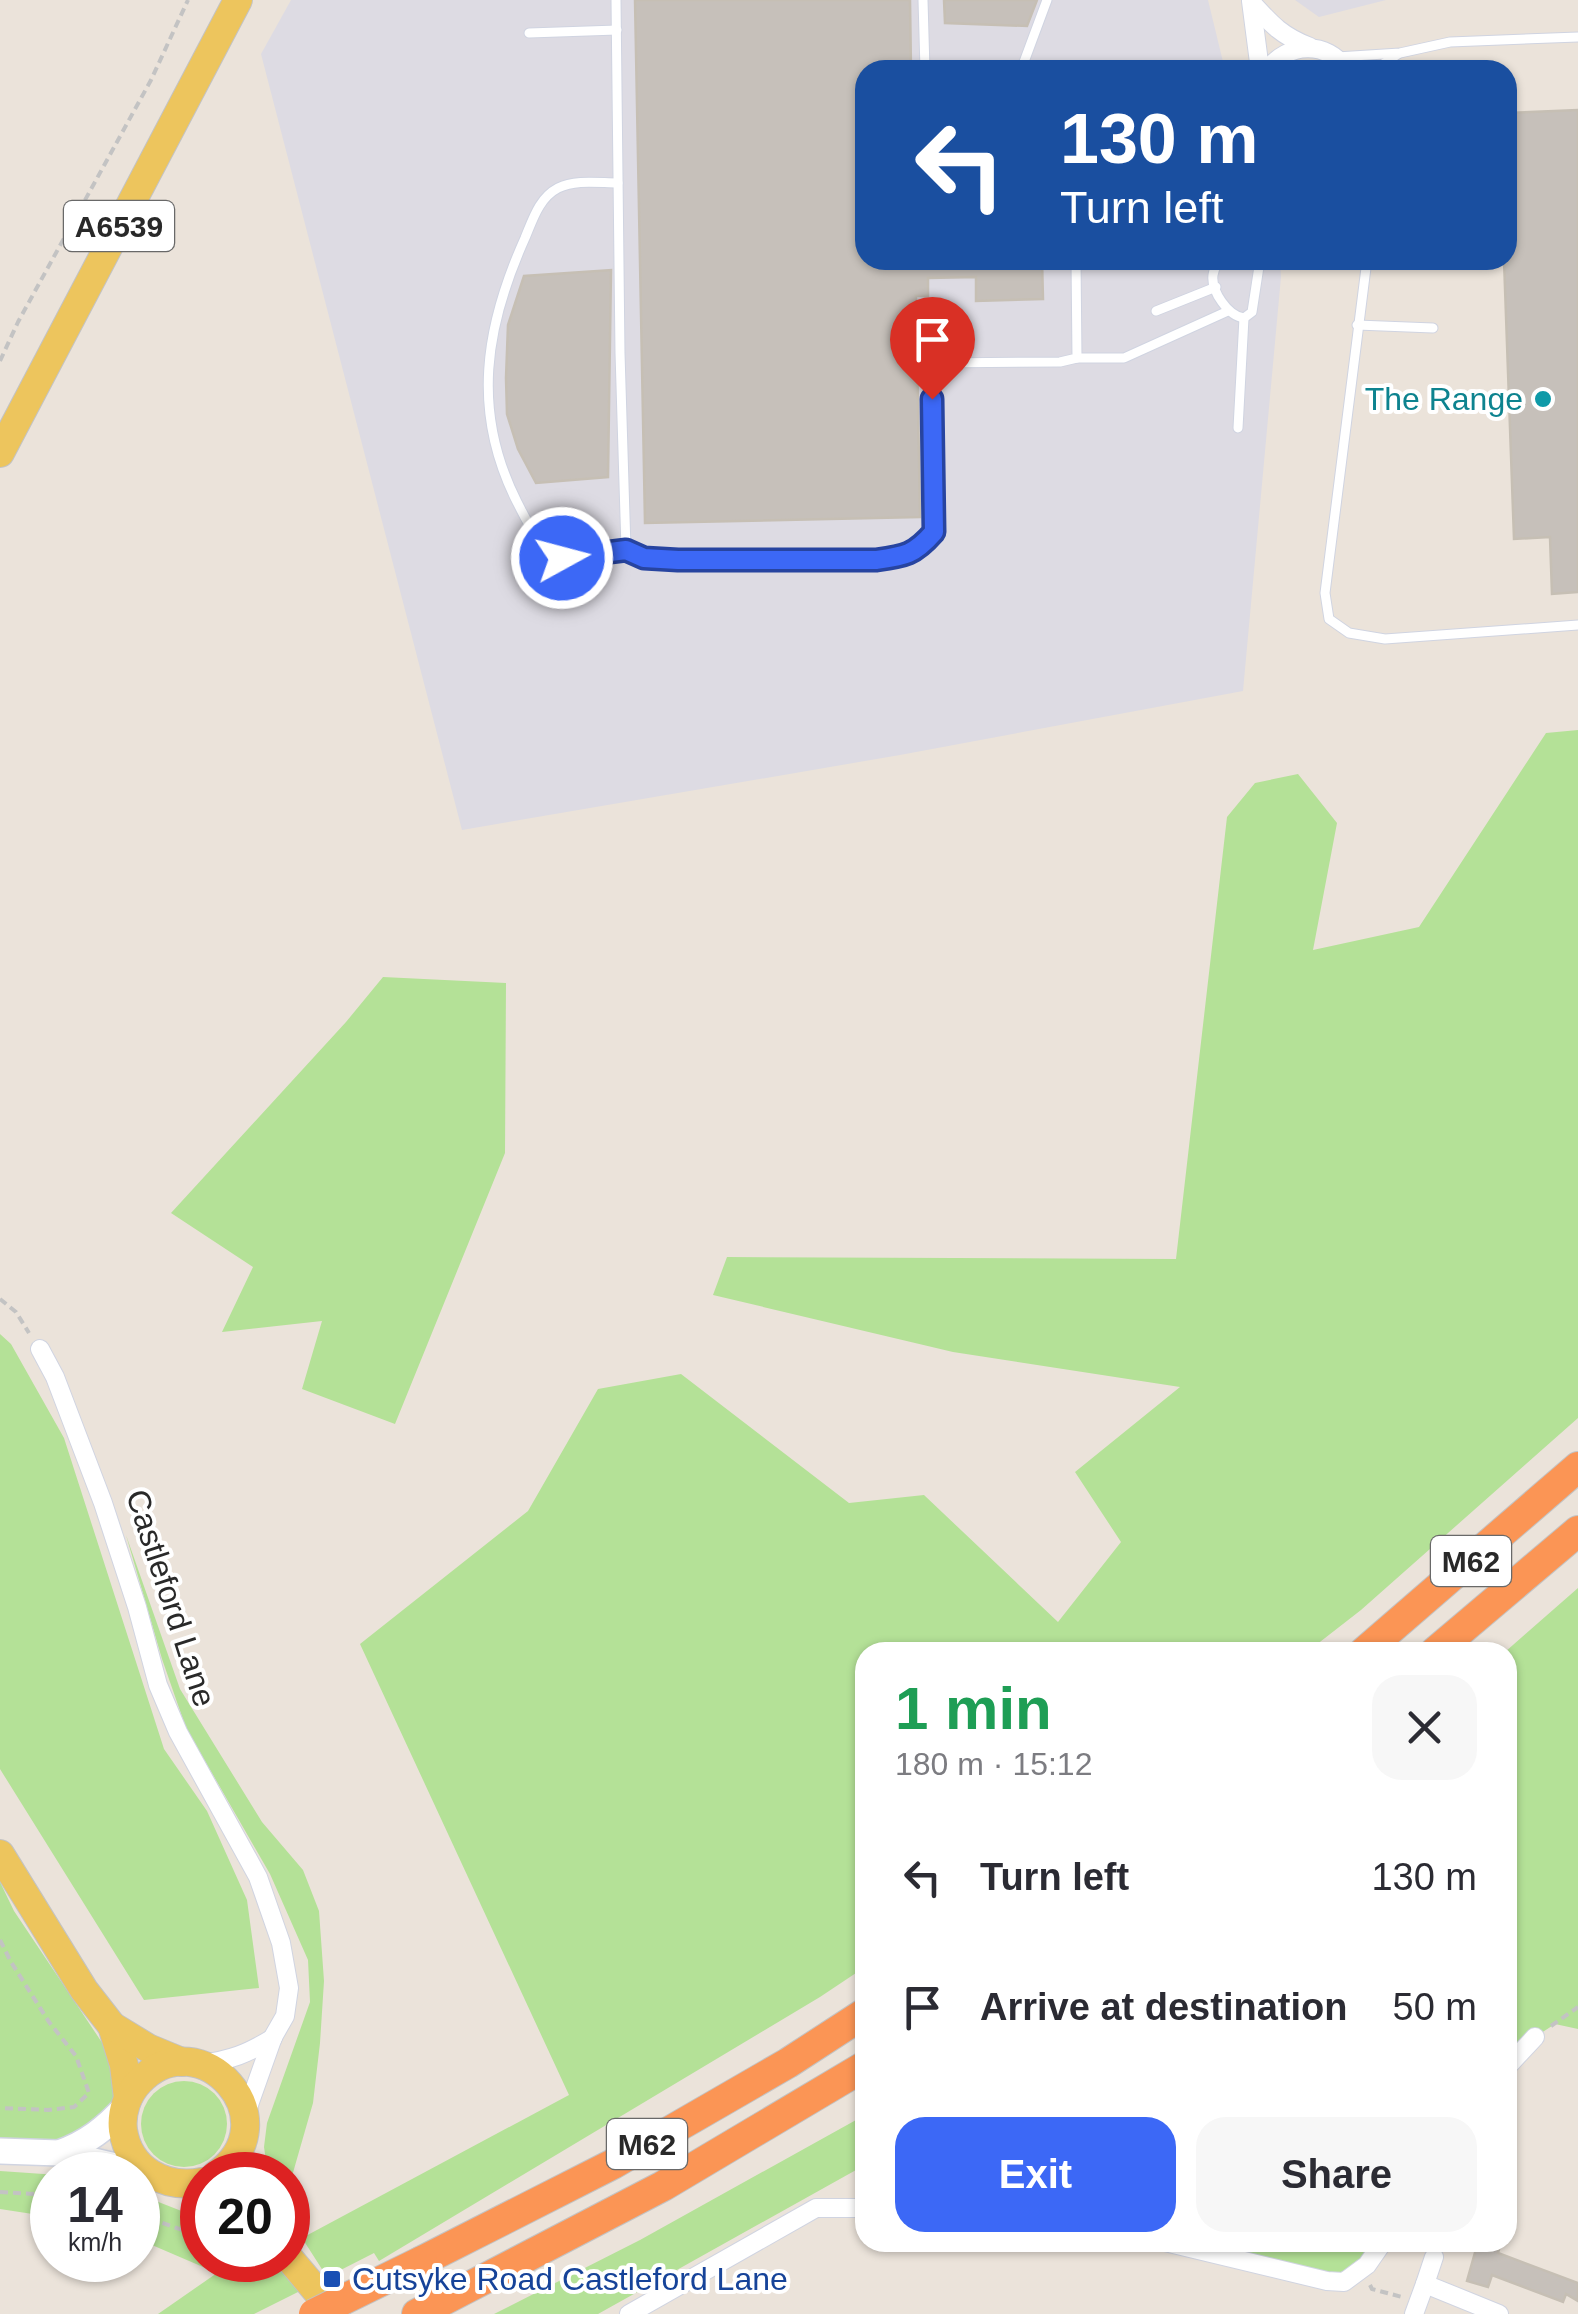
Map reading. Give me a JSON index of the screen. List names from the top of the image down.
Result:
{
  "streets": {
    "highway": ["M62"],
    "main road": ["A6539"],
    "street": ["Castleford Lane"]
  },
  "places": {
    "other": ["The Range"],
    "transit": ["Cutsyke Road Castleford Lane"]
  },
  "page": {
    "turn": ["130 m", "Turn left"],
    "heading": ["1 min", "180 m · 15:12"],
    "list": [
      {
        "name": "Turn left",
        "value": "130 m"
      },
      {
        "name": "Arrive at destination",
        "value": "50 m"
      }
    ],
    "buttons": ["Exit", "Share"],
    "speed": "14 km/h",
    "limit": "20"
  }
}
